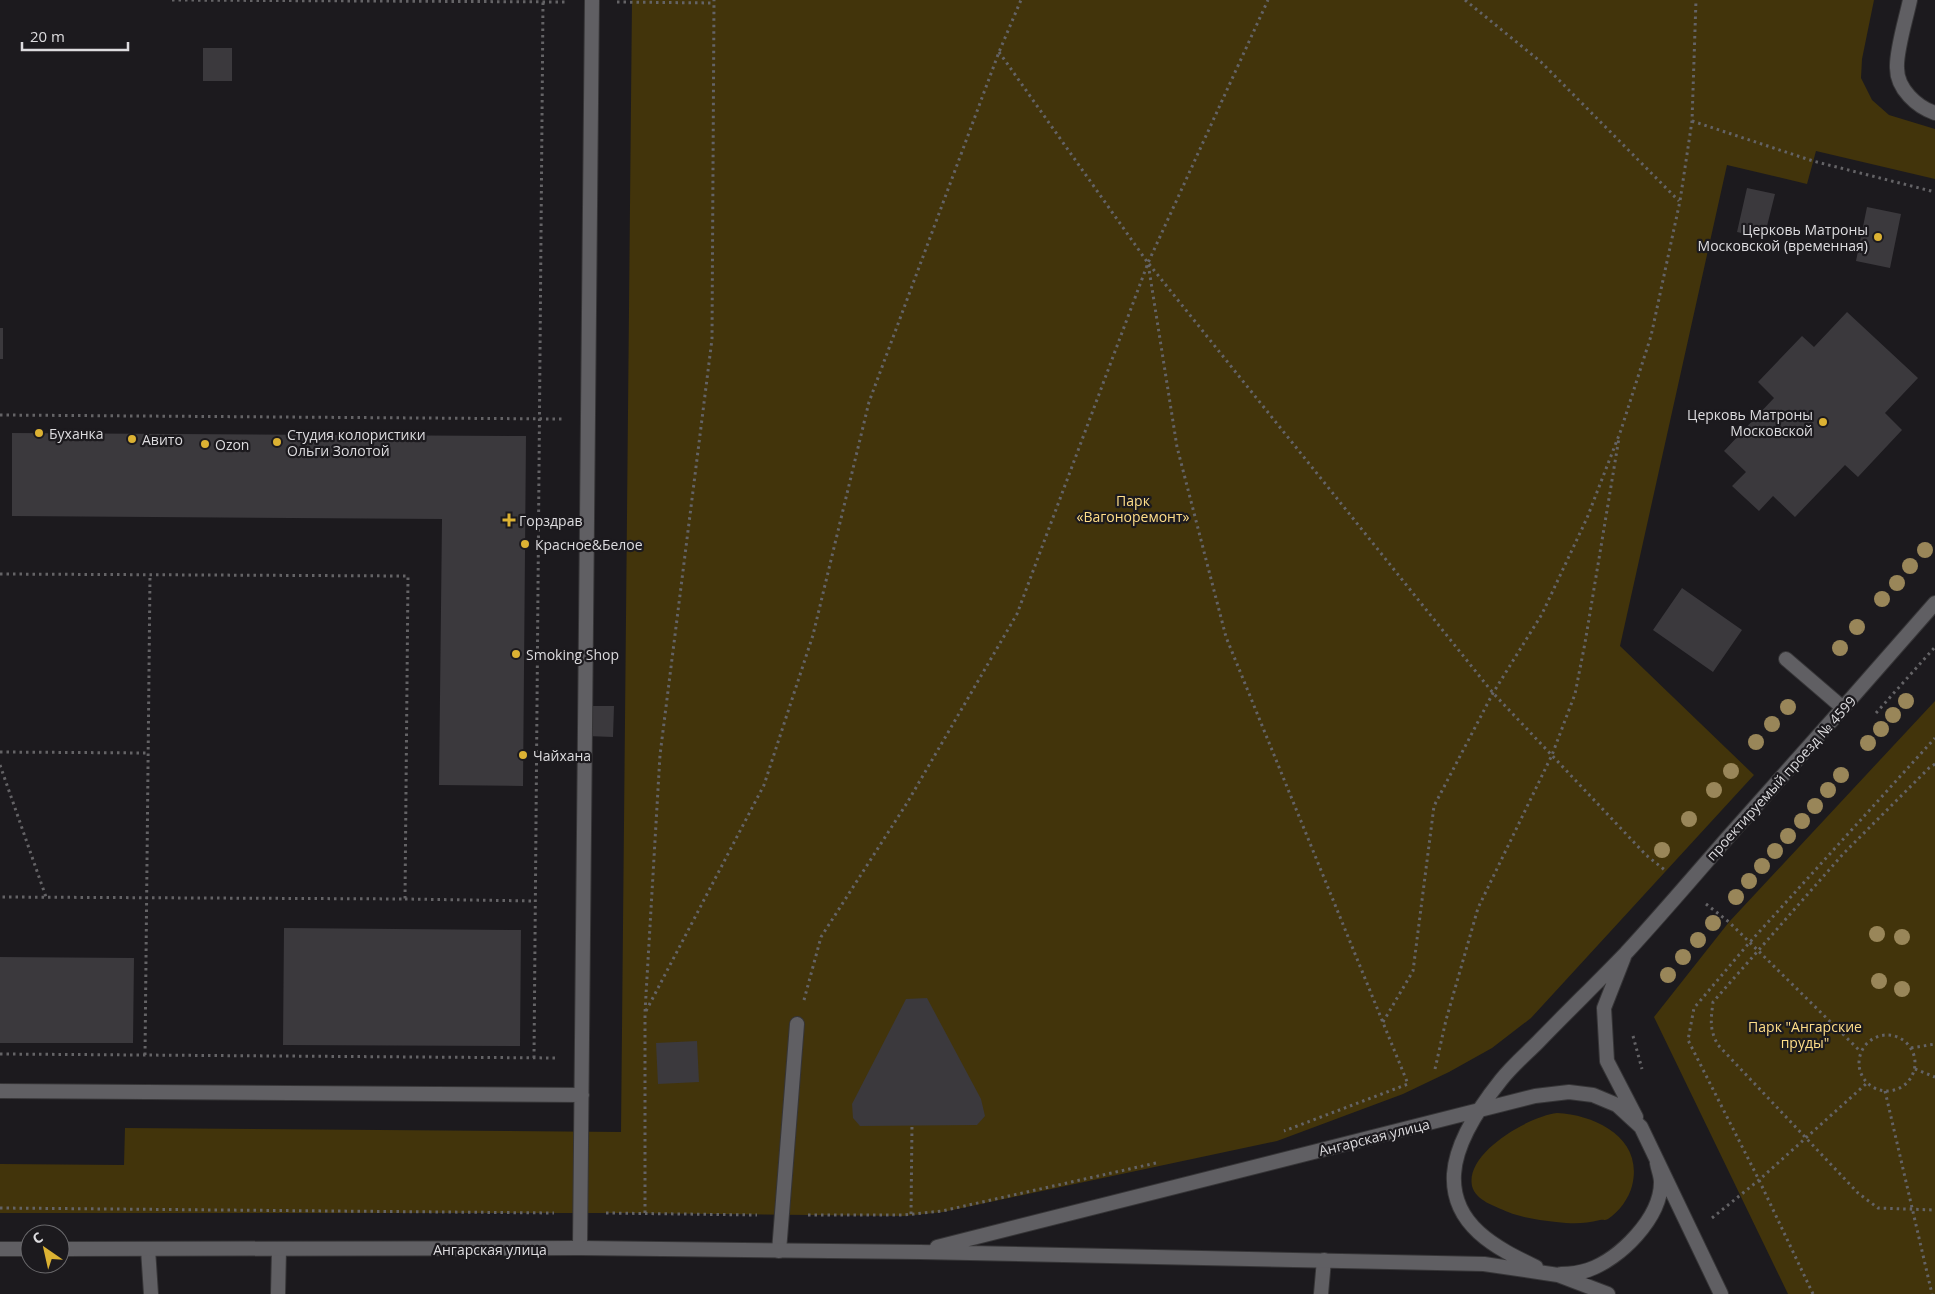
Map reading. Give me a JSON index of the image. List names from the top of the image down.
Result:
{
  "streets": {
    "street": ["проектируемый проезд № 4599", "Ангарская улица"]
  },
  "crossings": [
    ["проектируемый проезд № 4599", "Ангарская улица"]
  ],
  "parks": ["Парк «Вагоноремонт»", "Парк \"Ангарские пруды\""],
  "places": {
    "other": [
      "Церковь Матроны Московской (временная)",
      "Церковь Матроны Московской",
      "Буханка",
      "Авито",
      "Студия колористики Ольги Золотой",
      "Ozon",
      "Красное&Белое",
      "Smoking Shop",
      "Чайхана"
    ],
    "health": ["Горздрав"]
  },
  "scale_bar": "20 m",
  "north": "top left"
}
